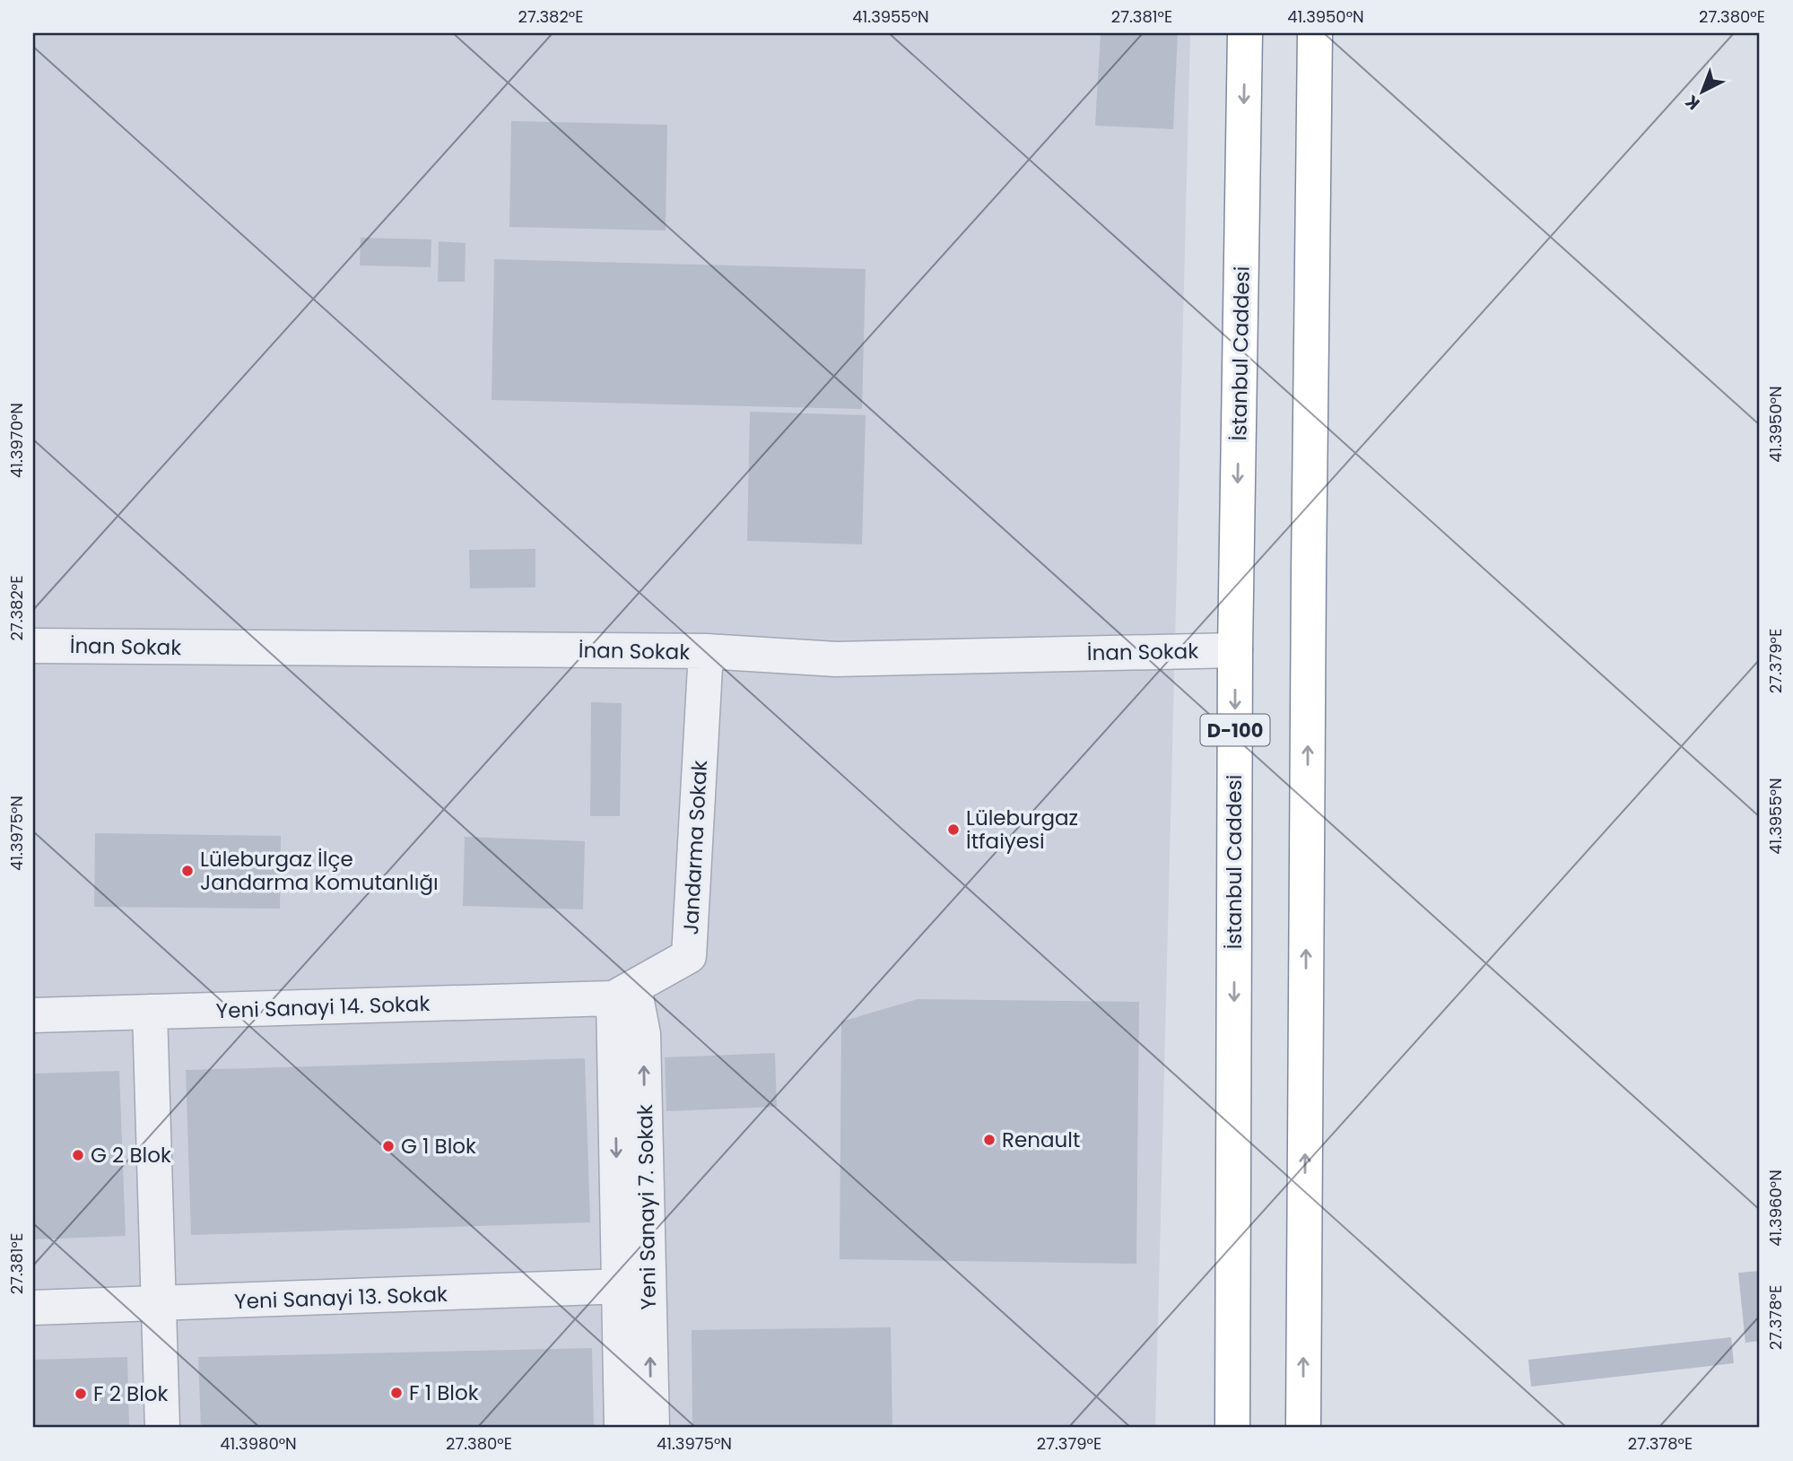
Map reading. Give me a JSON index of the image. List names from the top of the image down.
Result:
{
  "streets": {
    "highway": ["İstanbul Caddesi", "D-100"],
    "street": [
      "İnan Sokak",
      "Jandarma Sokak",
      "Yeni Sanayi 14. Sokak",
      "Yeni Sanayi 7. Sokak",
      "Yeni Sanayi 13. Sokak"
    ]
  },
  "crossings": [
    ["İstanbul Caddesi", "İnan Sokak"],
    ["İnan Sokak", "Jandarma Sokak"],
    ["Jandarma Sokak", "Yeni Sanayi 14. Sokak"],
    ["Jandarma Sokak", "Yeni Sanayi 7. Sokak"],
    ["Yeni Sanayi 14. Sokak", "Yeni Sanayi 7. Sokak"],
    ["Yeni Sanayi 7. Sokak", "Yeni Sanayi 13. Sokak"]
  ],
  "places": [
    "Lüleburgaz İtfaiyesi",
    "Lüleburgaz İlçe Jandarma Komutanlığı",
    "Renault",
    "G 1 Blok",
    "G 2 Blok",
    "F 1 Blok",
    "F 2 Blok"
  ],
  "north": "bottom left",
  "coordinates": [
    "27.382°E",
    "41.3955°N",
    "27.381°E",
    "41.3950°N",
    "27.380°E",
    "41.3970°N",
    "27.379°E",
    "41.3975°N",
    "41.3960°N",
    "27.378°E",
    "41.3980°N"
  ]
}
